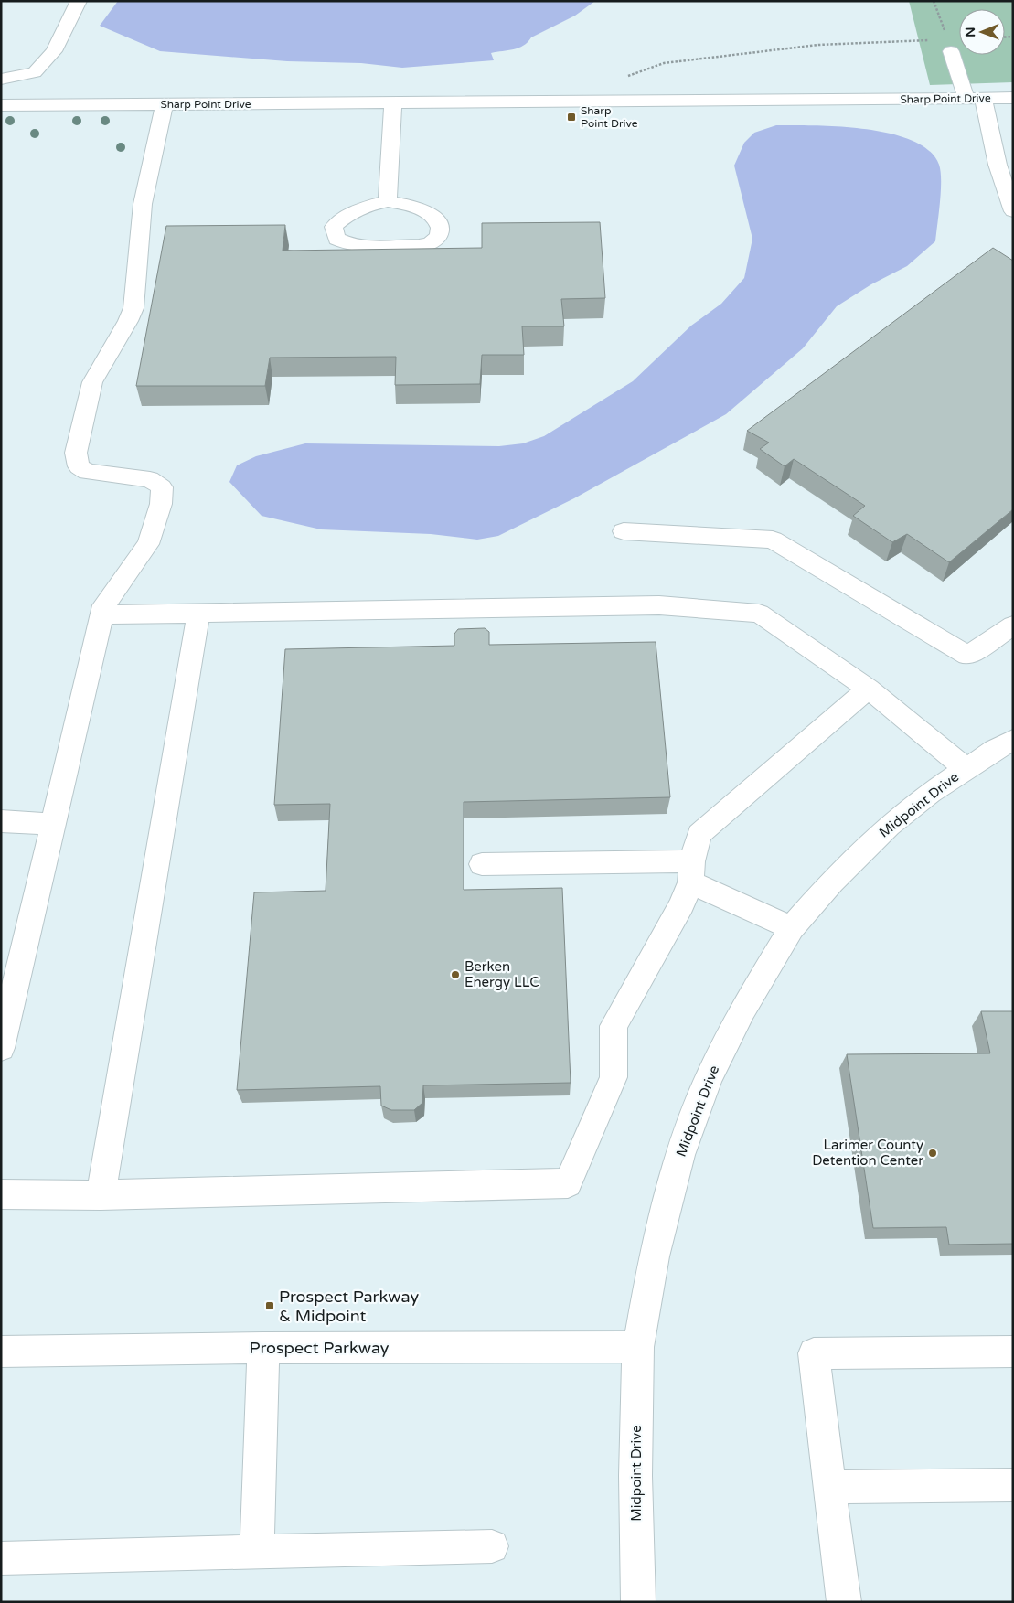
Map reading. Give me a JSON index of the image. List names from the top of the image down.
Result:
{
  "streets": {
    "street": ["Sharp Point Drive", "Midpoint Drive", "Prospect Parkway"]
  },
  "crossings": [
    ["Midpoint Drive", "Prospect Parkway"]
  ],
  "places": {
    "transit": ["Sharp Point Drive", "Prospect Parkway & Midpoint"],
    "other": ["Berken Energy LLC", "Larimer County Detention Center"]
  },
  "north": "left"
}
